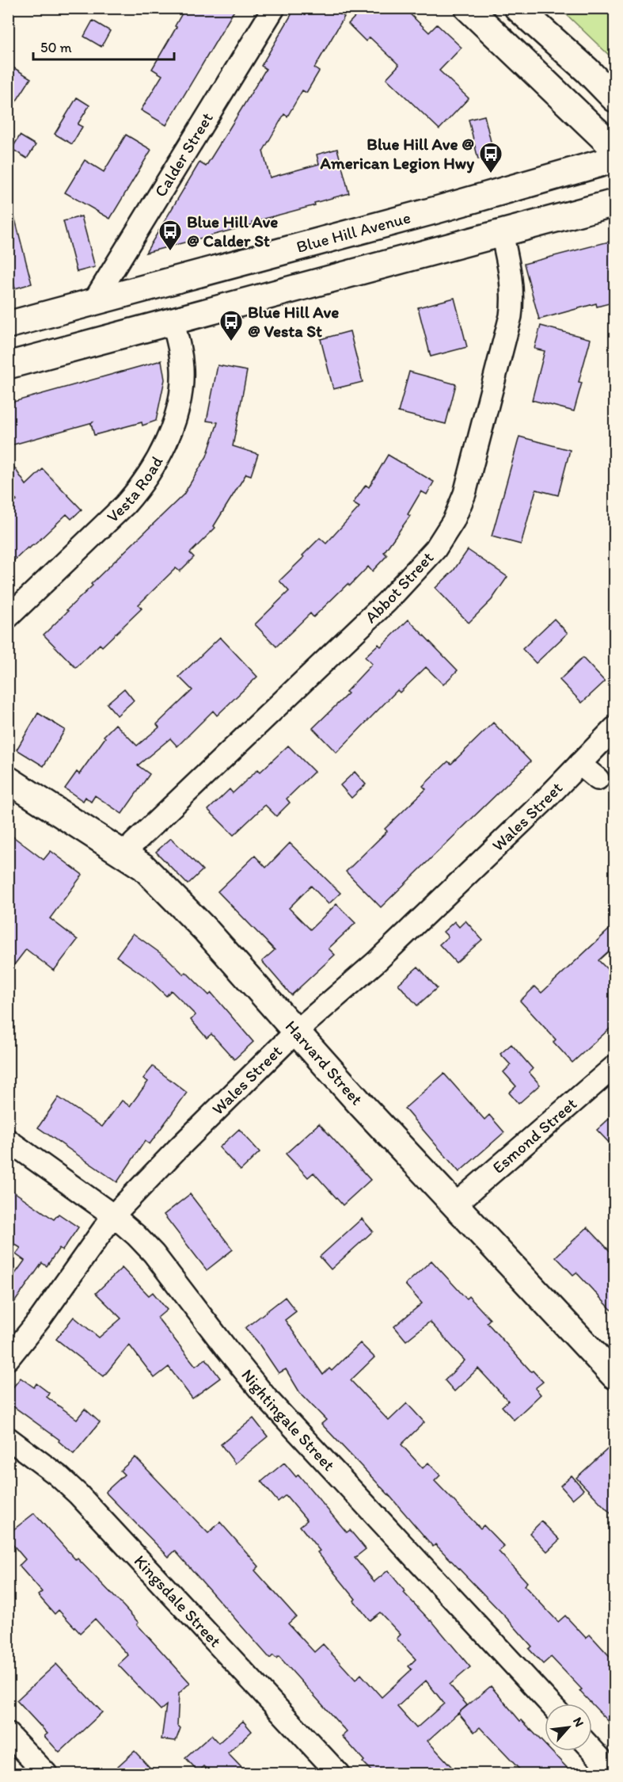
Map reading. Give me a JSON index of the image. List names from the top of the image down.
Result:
{
  "streets": {
    "main road": ["Blue Hill Avenue", "Harvard Street"],
    "street": [
      "Calder Street",
      "Vesta Road",
      "Abbot Street",
      "Wales Street",
      "Esmond Street",
      "Nightingale Street",
      "Kingsdale Street"
    ]
  },
  "crossings": [
    ["Calder Street", "Blue Hill Avenue"],
    ["Abbot Street", "Harvard Street"],
    ["Wales Street", "Harvard Street"],
    ["Wales Street", "Nightingale Street"],
    ["Harvard Street", "Esmond Street"]
  ],
  "places": {
    "bus stop": ["Blue Hill Ave @ American Legion Hwy", "Blue Hill Ave @ Calder St", "Blue Hill Ave @ Vesta St"]
  },
  "scale_bar": "50 m",
  "north": "top right"
}
